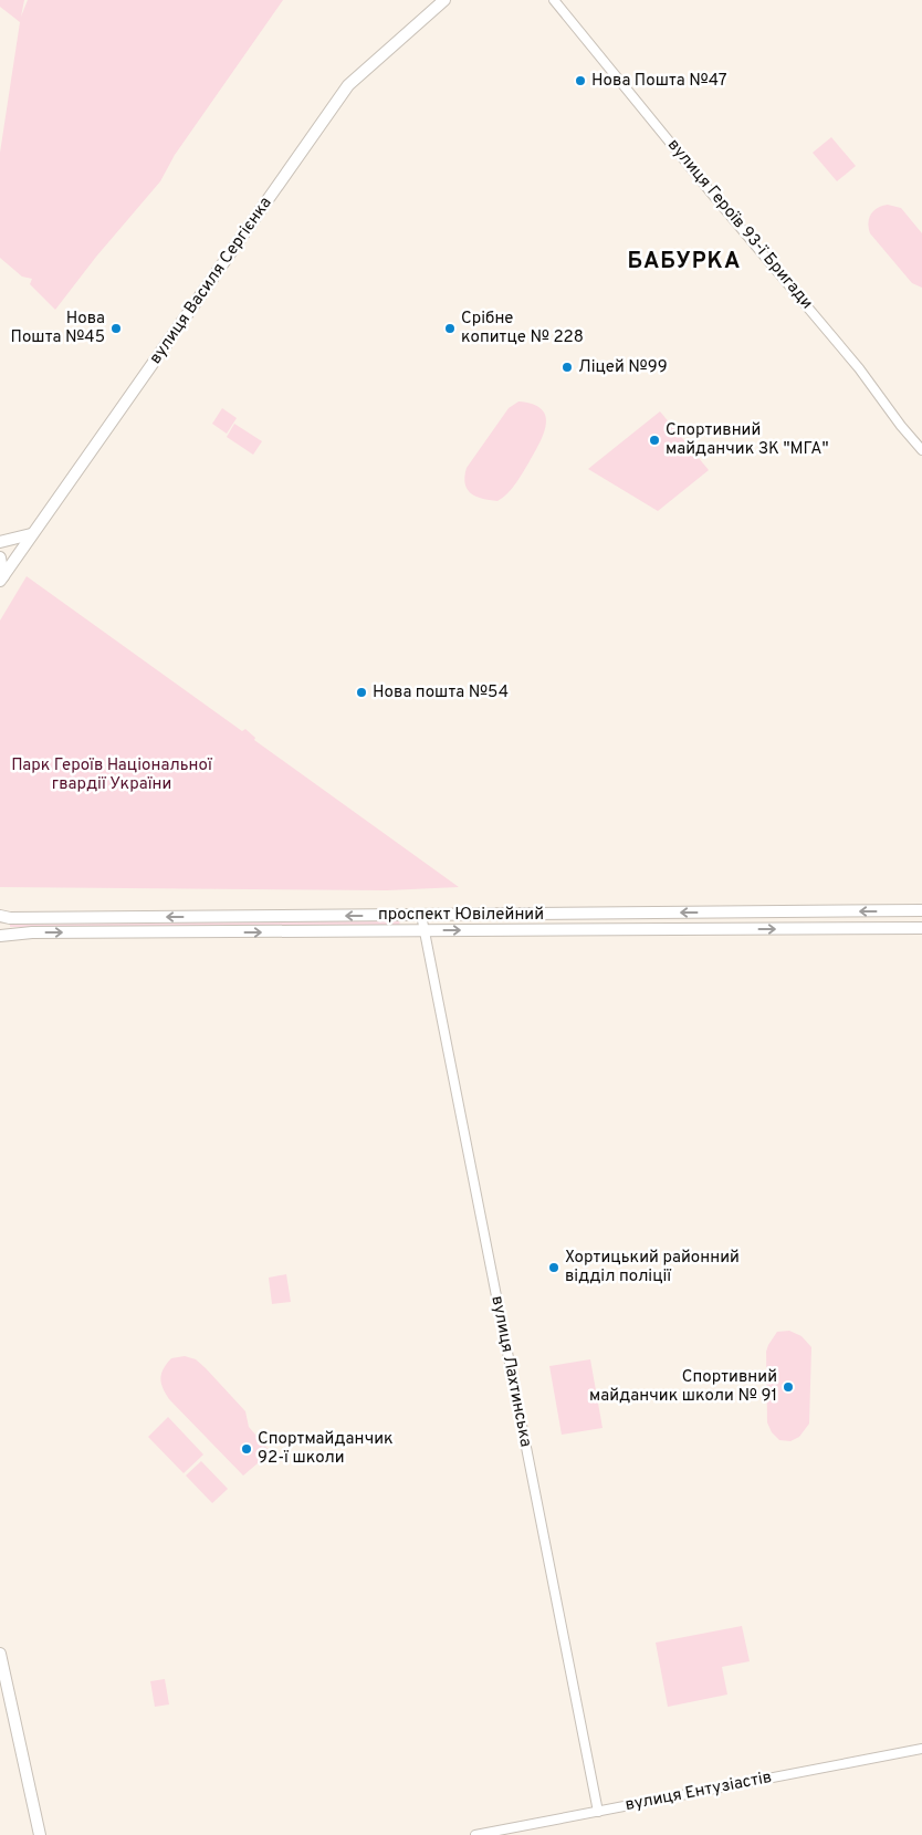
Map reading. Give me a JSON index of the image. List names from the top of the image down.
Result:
{
  "streets": {
    "main road": ["вулиця Василя Сергієнка", "проспект Ювілейний"],
    "street": ["вулиця Героїв 93-ї Бригади", "вулиця Лахтинська", "вулиця Ентузіастів"]
  },
  "crossings": [
    ["проспект Ювілейний", "вулиця Лахтинська"],
    ["вулиця Лахтинська", "вулиця Ентузіастів"]
  ],
  "districts": ["БАБУРКА"],
  "parks": ["Парк Героїв Національної гвардії України"],
  "places": [
    "Нова Пошта №47",
    "Нова Пошта №45",
    "Срібне копитце № 228",
    "Ліцей №99",
    "Спортивний майданчик ЗК \"МГА\"",
    "Нова пошта №54",
    "Хортицький районний відділ поліції",
    "Спортивний майданчик школи № 91",
    "Спортмайданчик 92-ї школи"
  ]
}
